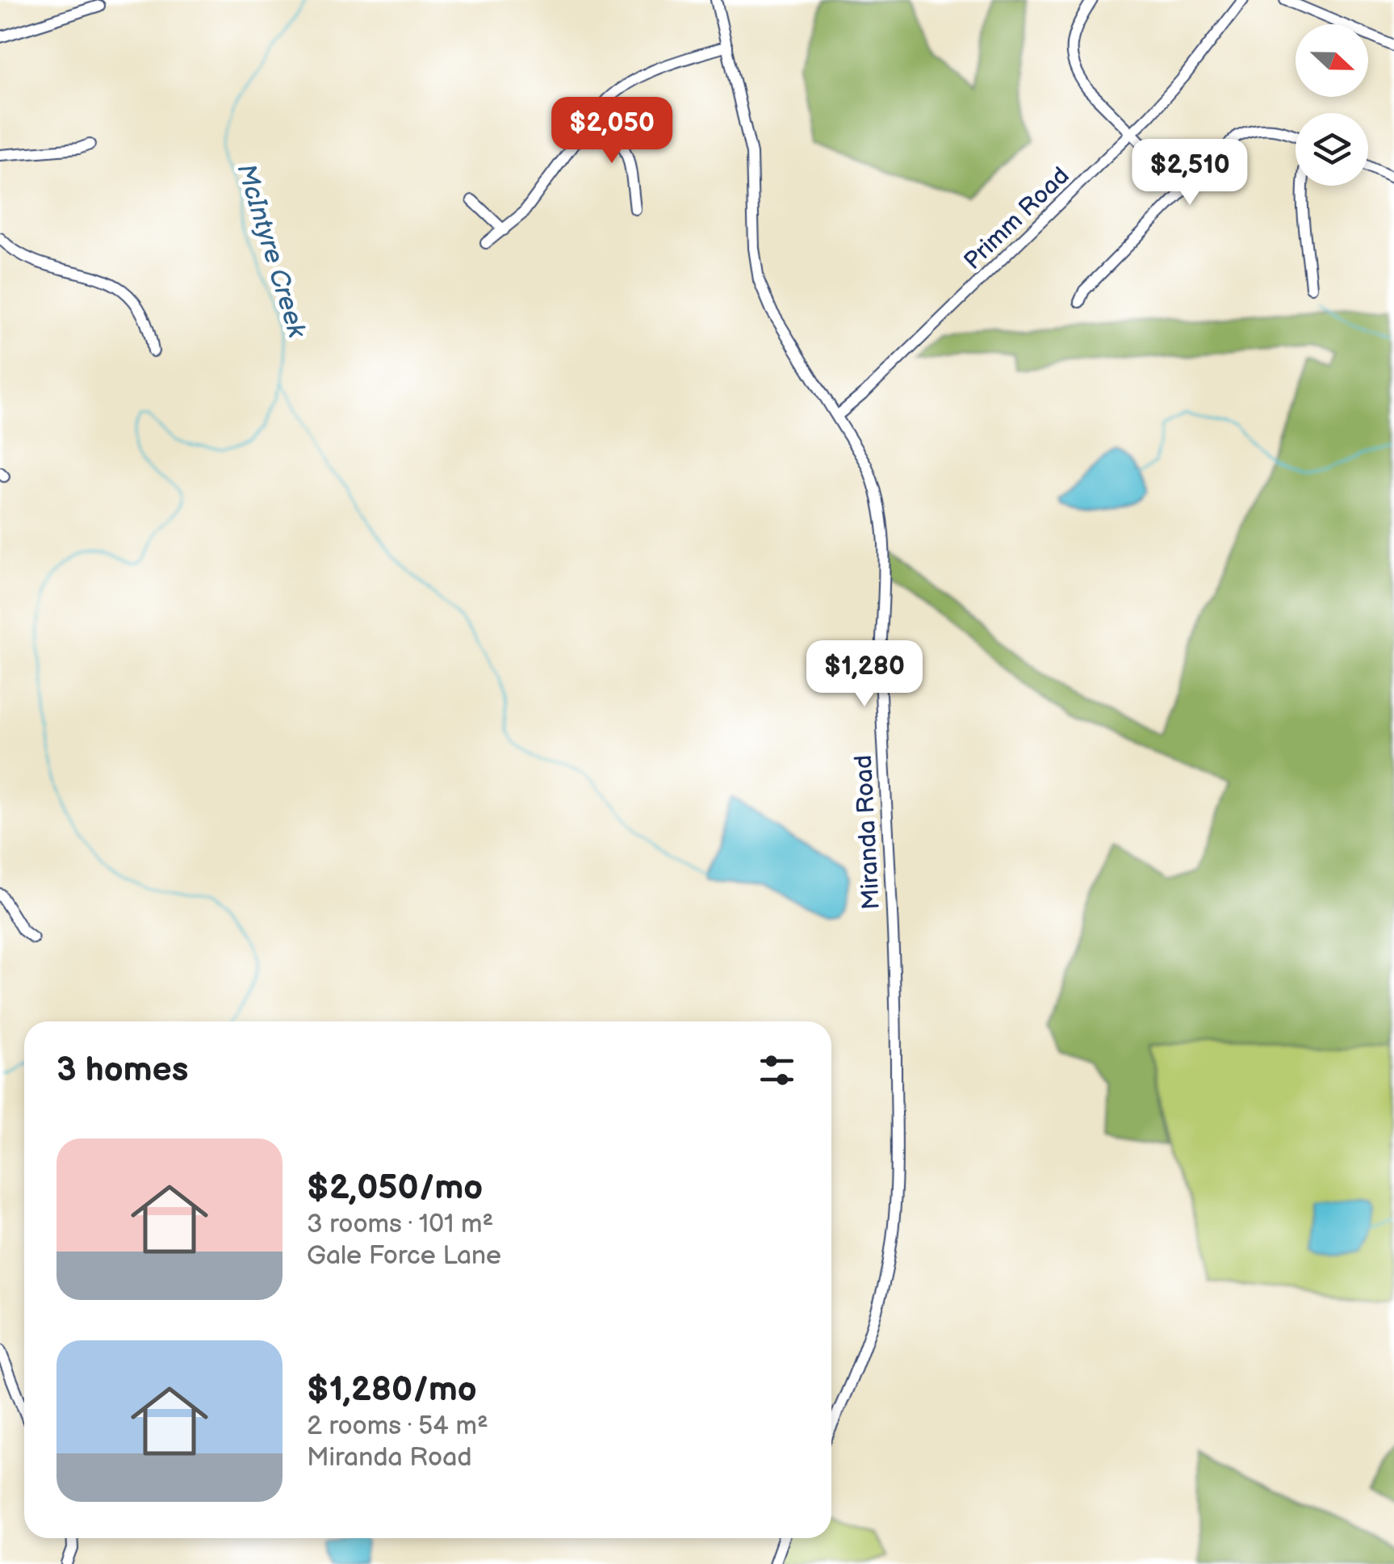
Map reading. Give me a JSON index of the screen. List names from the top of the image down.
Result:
{
  "streets": {
    "street": ["Primm Road", "Miranda Road"]
  },
  "crossings": [
    ["Primm Road", "Miranda Road"]
  ],
  "water": ["McIntyre Creek"],
  "north": "right",
  "page": {
    "price": ["$2,050", "$2,510", "$1,280"],
    "heading": "3 homes",
    "list": [
      {
        "name": "$2,050/mo",
        "note": "3 rooms · 101 m² · Gale Force Lane"
      },
      {
        "name": "$1,280/mo",
        "note": "2 rooms · 54 m² · Miranda Road"
      }
    ]
  }
}
